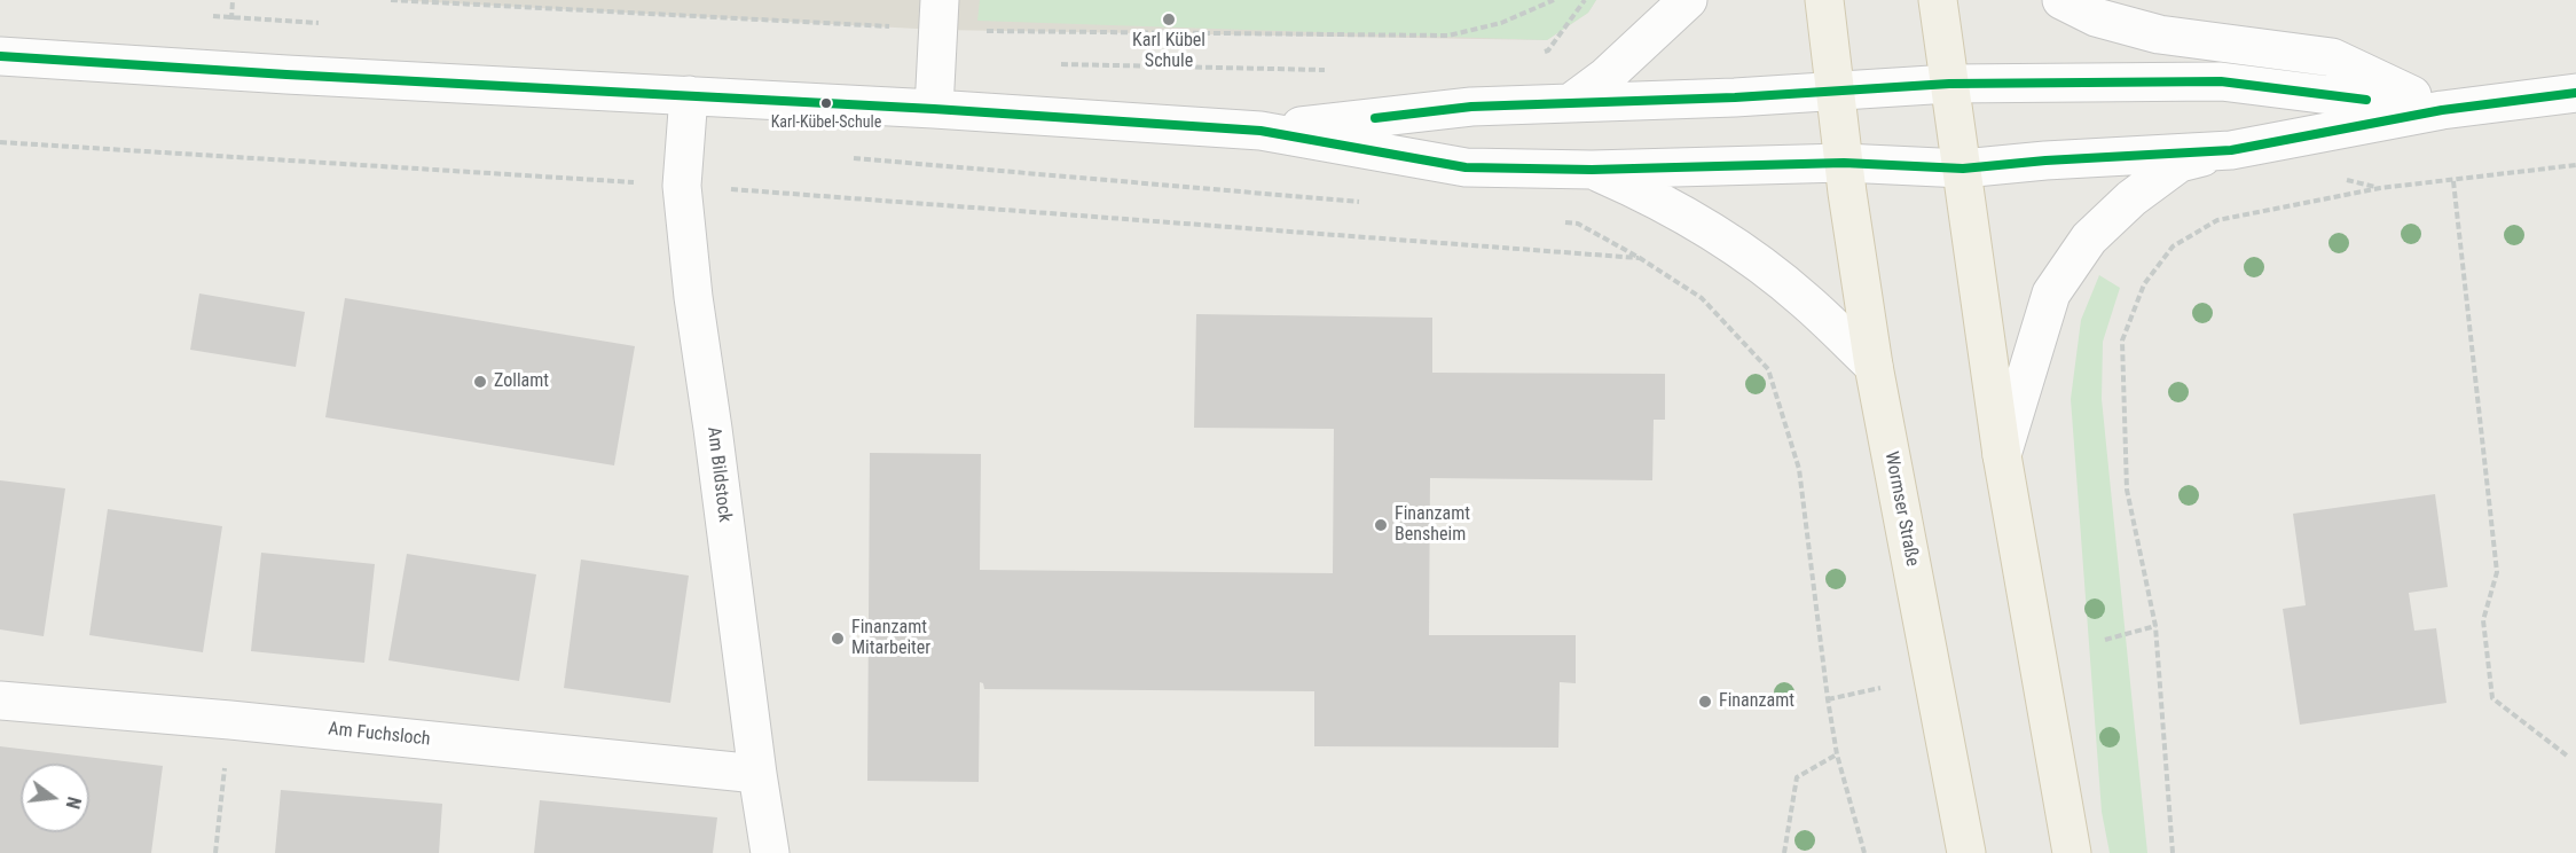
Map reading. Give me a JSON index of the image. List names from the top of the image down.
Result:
{
  "streets": {
    "main road": ["Wormser Straße"],
    "street": ["Am Bildstock", "Am Fuchsloch"]
  },
  "crossings": [
    ["Am Bildstock", "Am Fuchsloch"]
  ],
  "places": [
    "Karl Kübel Schule",
    "Karl-Kübel-Schule",
    "Zollamt",
    "Finanzamt Bensheim",
    "Finanzamt Mitarbeiter",
    "Finanzamt"
  ],
  "north": "right"
}
